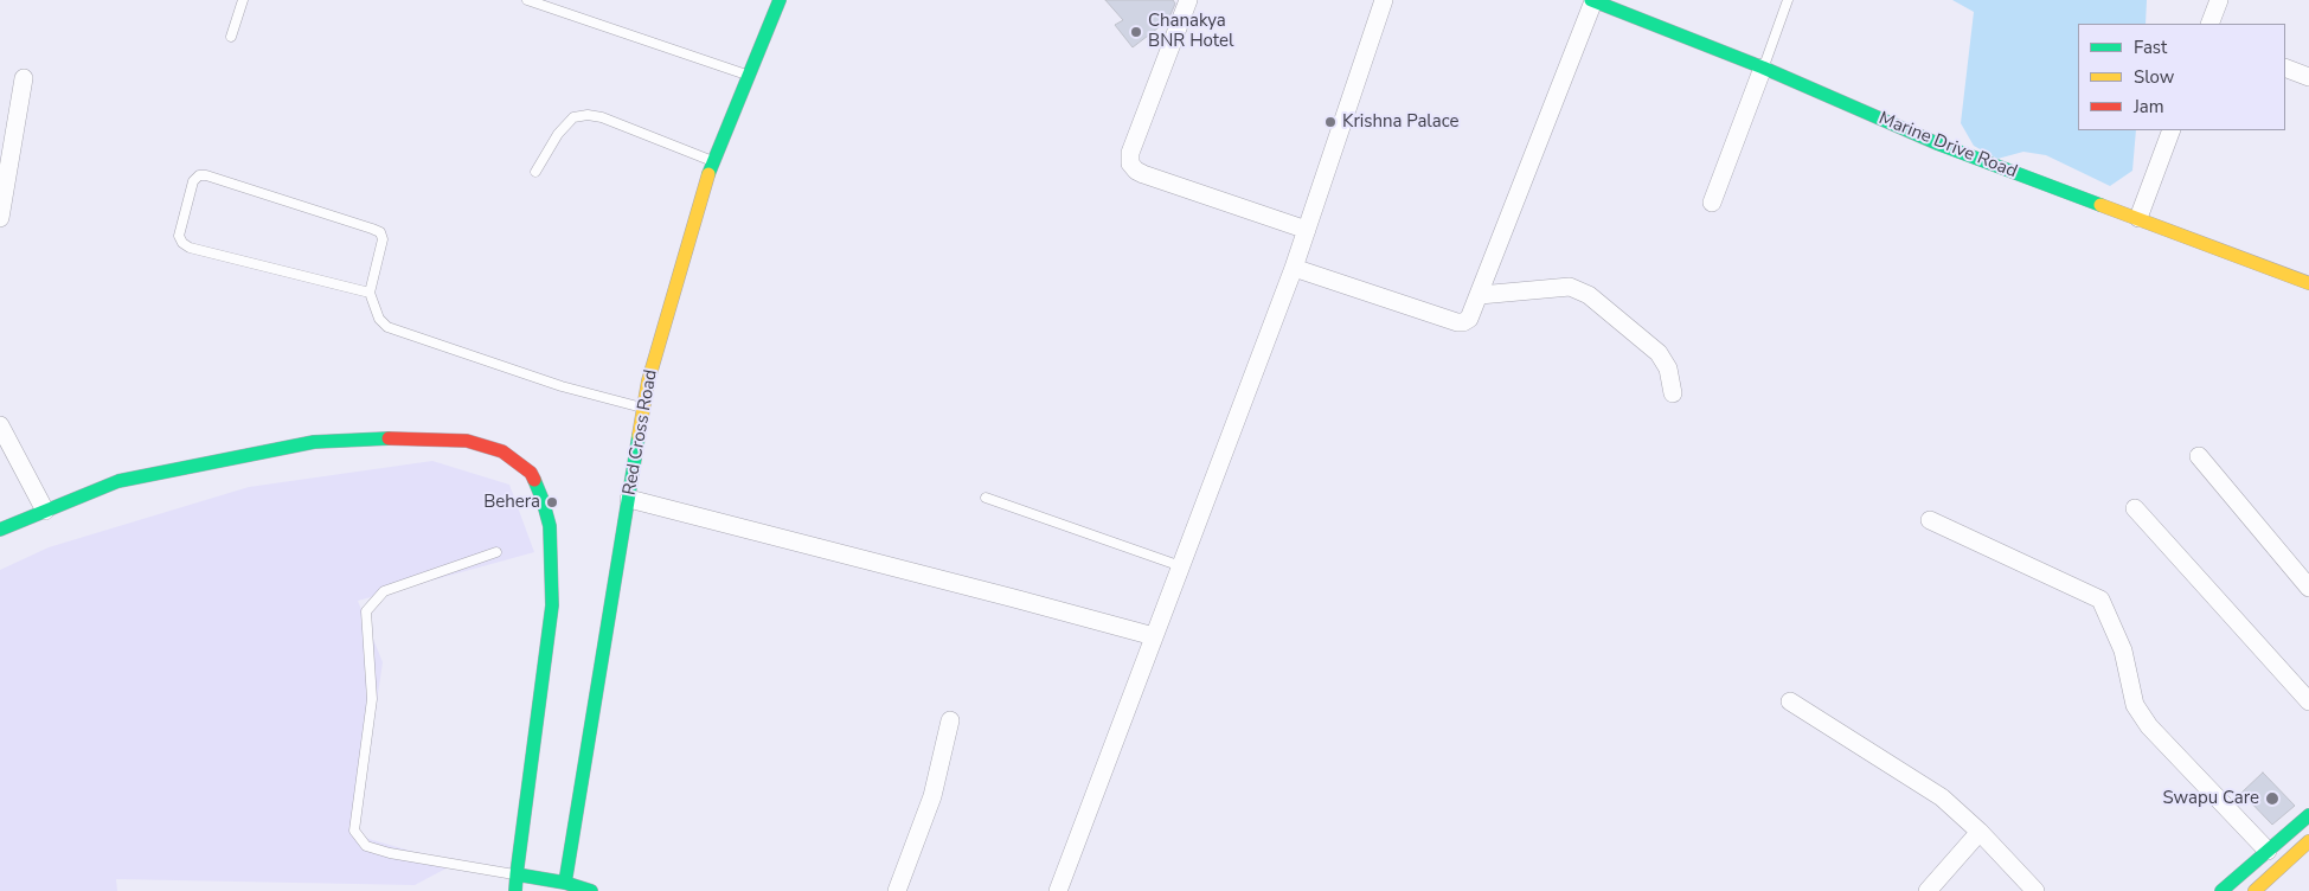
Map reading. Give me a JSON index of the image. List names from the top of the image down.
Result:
{
  "streets": {
    "main road": ["Marine Drive Road", "Red Cross Road"]
  },
  "places": [
    "Chanakya BNR Hotel",
    "Krishna Palace",
    "Behera",
    "Swapu Care"
  ],
  "legend": ["Fast", "Slow", "Jam"]
}
